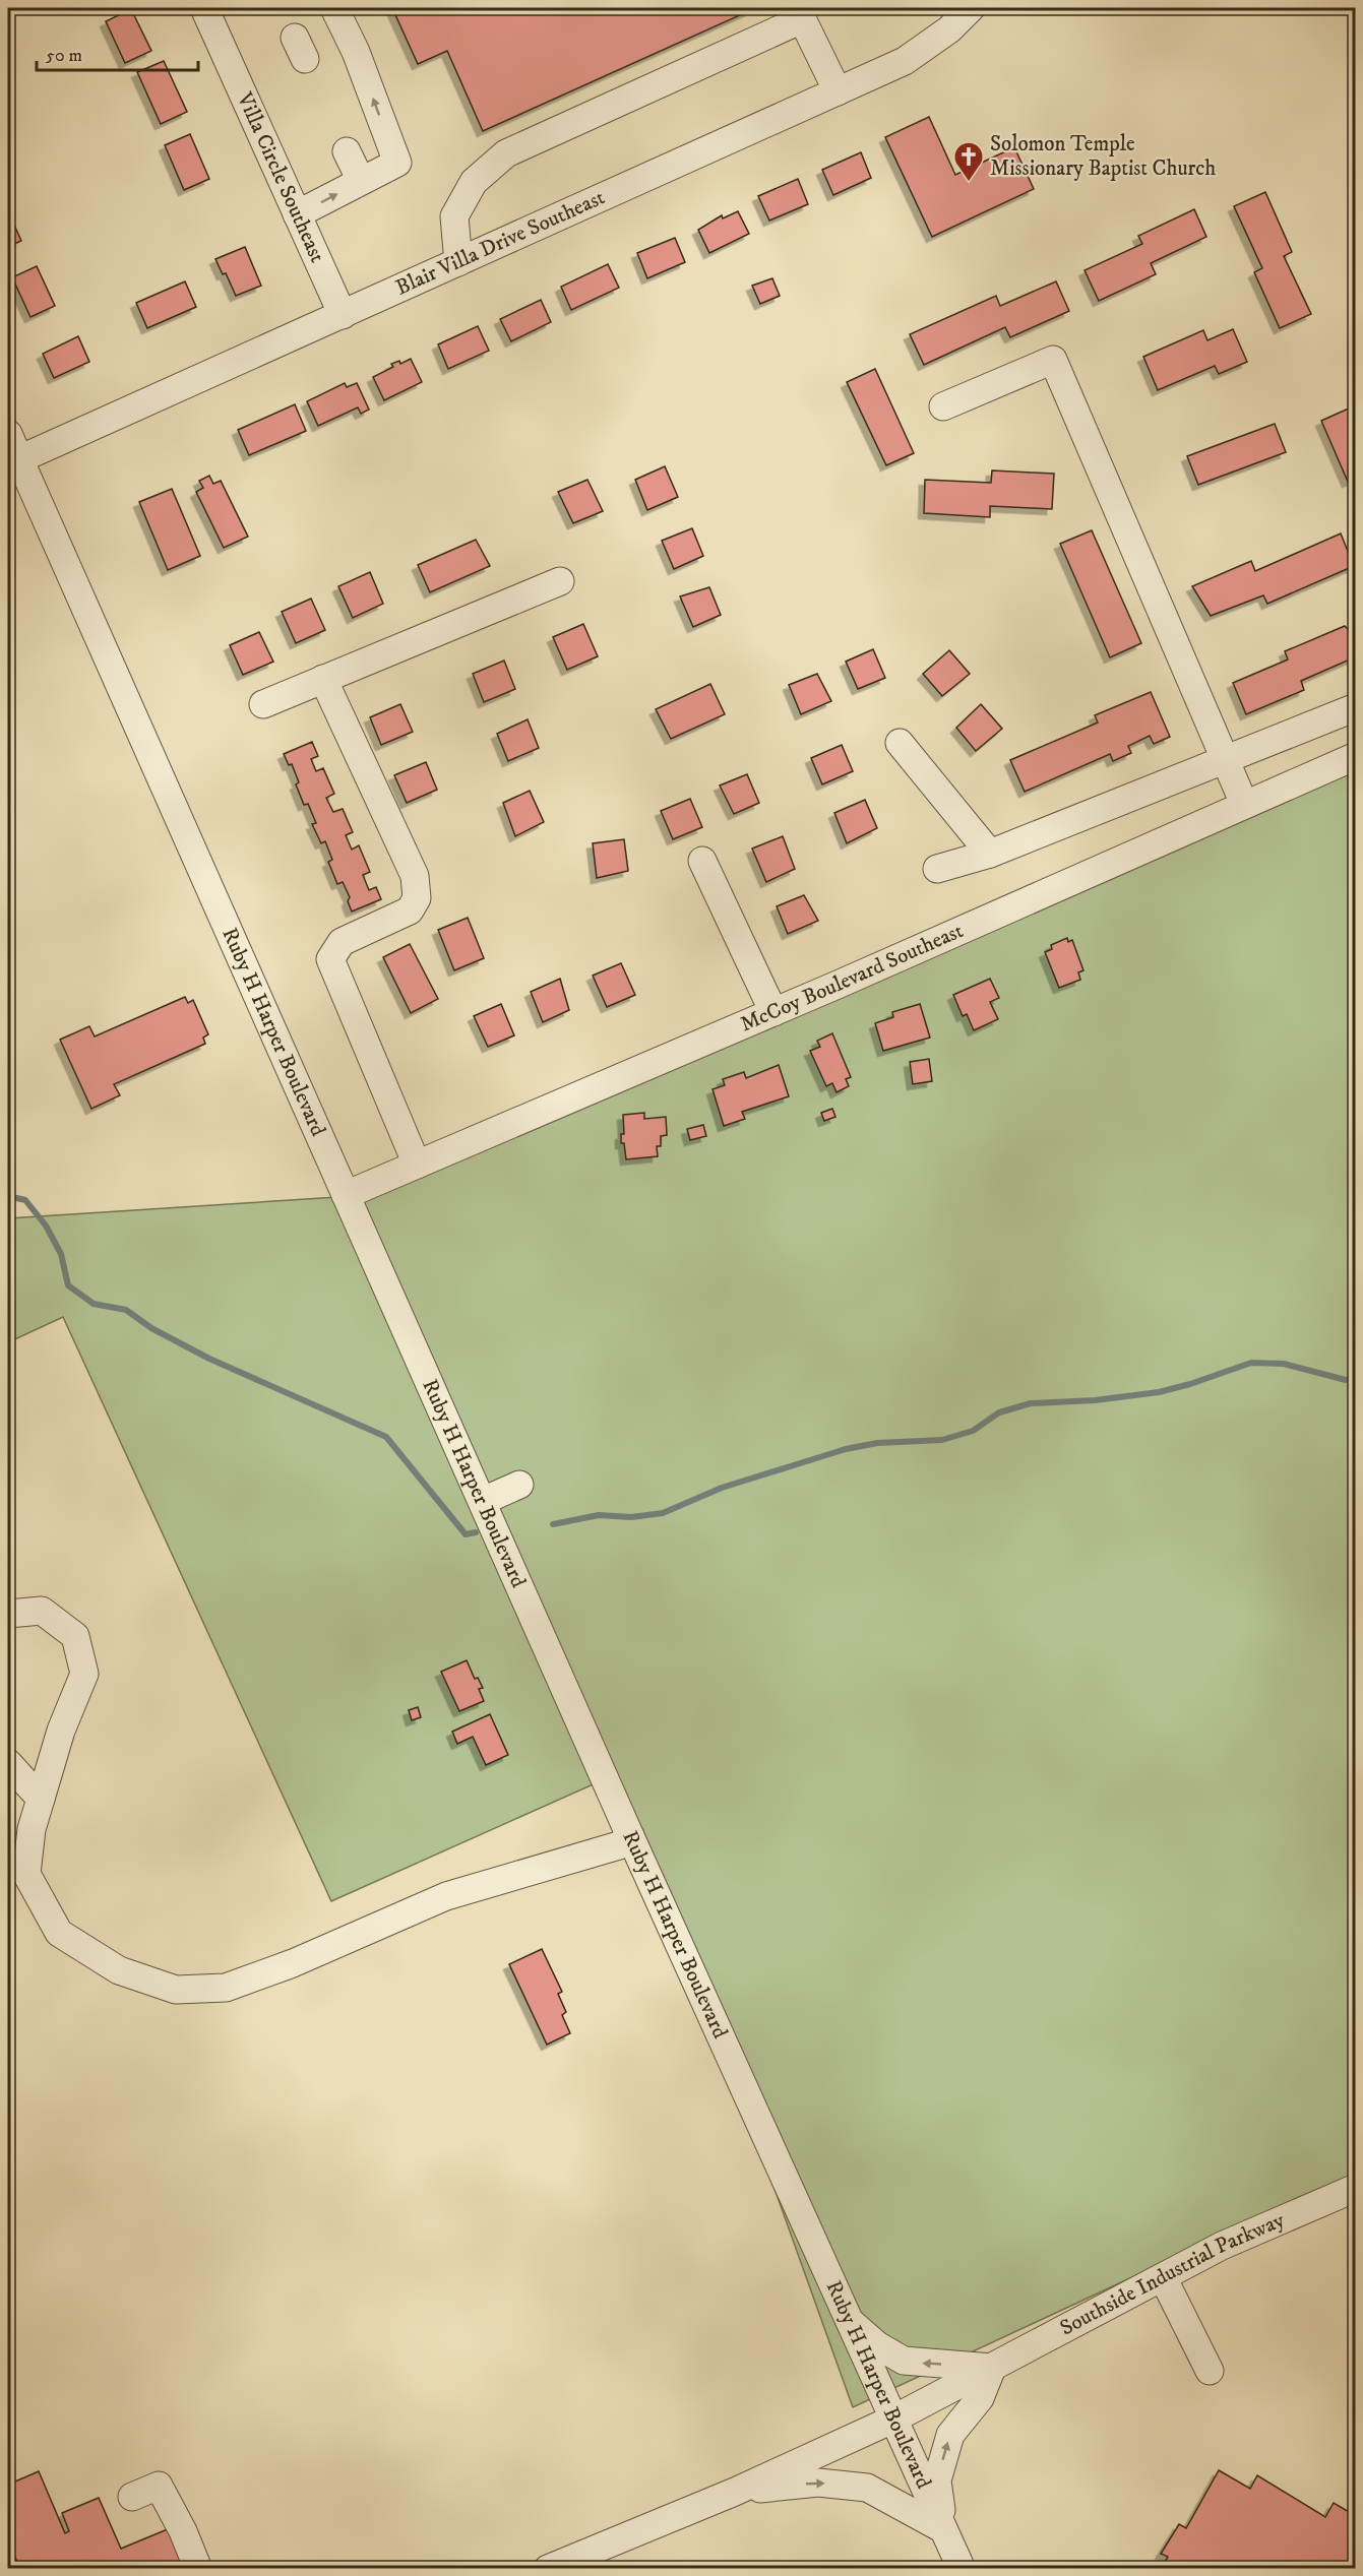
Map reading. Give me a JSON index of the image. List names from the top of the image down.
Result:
{
  "streets": {
    "street": [
      "Villa Circle Southeast",
      "Blair Villa Drive Southeast",
      "McCoy Boulevard Southeast",
      "Ruby H Harper Boulevard",
      "Southside Industrial Parkway"
    ]
  },
  "crossings": [
    ["Villa Circle Southeast", "Blair Villa Drive Southeast"],
    ["Blair Villa Drive Southeast", "Ruby H Harper Boulevard"],
    ["McCoy Boulevard Southeast", "Ruby H Harper Boulevard"],
    ["Ruby H Harper Boulevard", "Southside Industrial Parkway"]
  ],
  "places": {
    "church": ["Solomon Temple Missionary Baptist Church"]
  },
  "scale_bar": "50 m"
}
